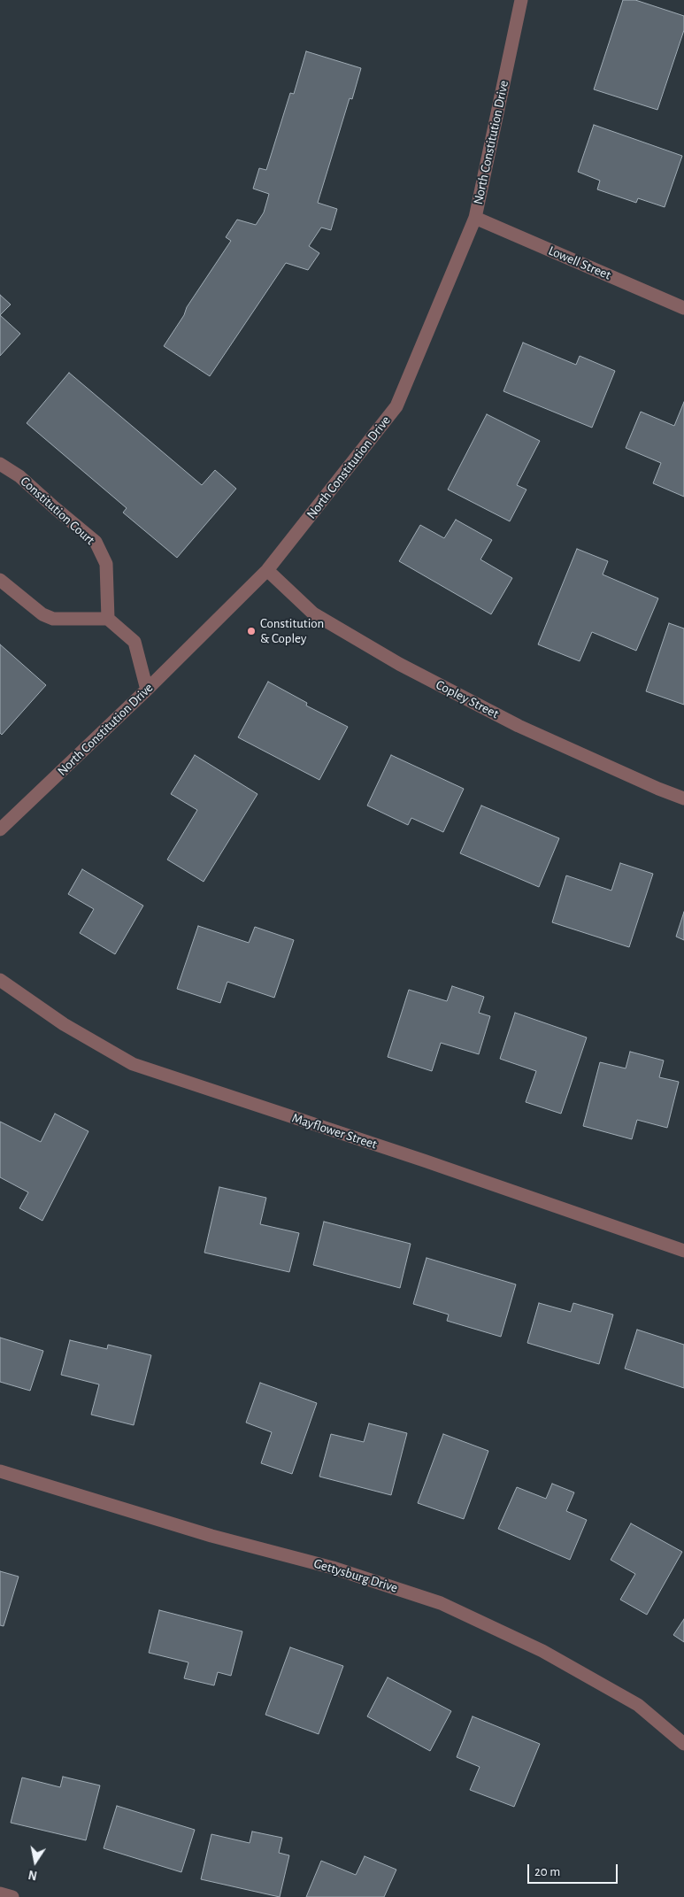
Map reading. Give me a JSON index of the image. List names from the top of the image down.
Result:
{
  "streets": {
    "street": [
      "North Constitution Drive",
      "Lowell Street",
      "Constitution Court",
      "Copley Street",
      "Mayflower Street",
      "Gettysburg Drive"
    ]
  },
  "crossings": [
    ["North Constitution Drive", "Lowell Street"],
    ["North Constitution Drive", "Copley Street"]
  ],
  "places": ["Constitution & Copley"],
  "scale_bar": "20 m",
  "north": "bottom"
}
